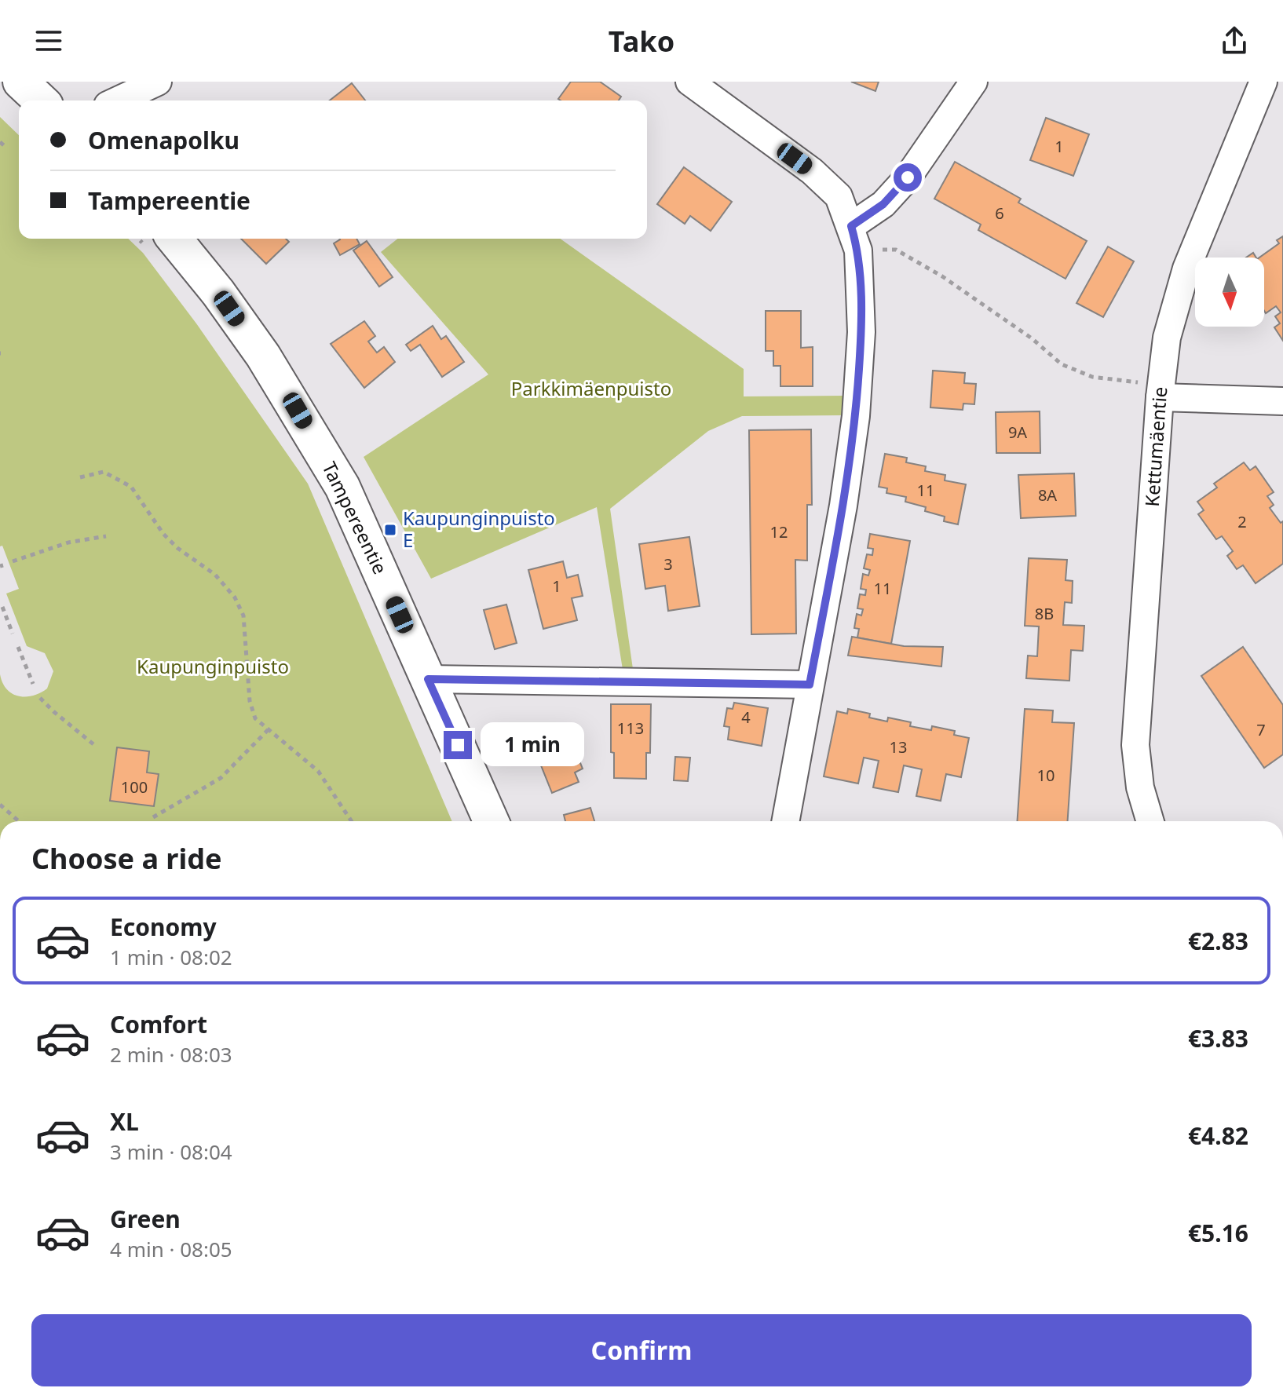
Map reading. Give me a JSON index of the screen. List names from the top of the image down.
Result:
{
  "streets": {
    "main road": ["Tampereentie"],
    "street": ["Kettumäentie"]
  },
  "parks": ["Parkkimäenpuisto", "Kaupunginpuisto"],
  "places": {
    "transit": ["Kaupunginpuisto E"]
  },
  "house_numbers": [
    "1",
    "6",
    "9A",
    "11",
    "8A",
    "2",
    "12",
    "3",
    "1",
    "11",
    "8B",
    "4",
    "113",
    "7",
    "13",
    "10",
    "100"
  ],
  "north": "bottom",
  "page": {
    "header": "Tako",
    "banner": ["Omenapolku", "Tampereentie"],
    "bubble": "1 min",
    "heading": "Choose a ride",
    "list": [
      {
        "name": "Economy",
        "note": "1 min · 08:02",
        "value": "€2.83"
      },
      {
        "name": "Comfort",
        "note": "2 min · 08:03",
        "value": "€3.83"
      },
      {
        "name": "XL",
        "note": "3 min · 08:04",
        "value": "€4.82"
      },
      {
        "name": "Green",
        "note": "4 min · 08:05",
        "value": "€5.16"
      }
    ],
    "buttons": "Confirm"
  }
}
